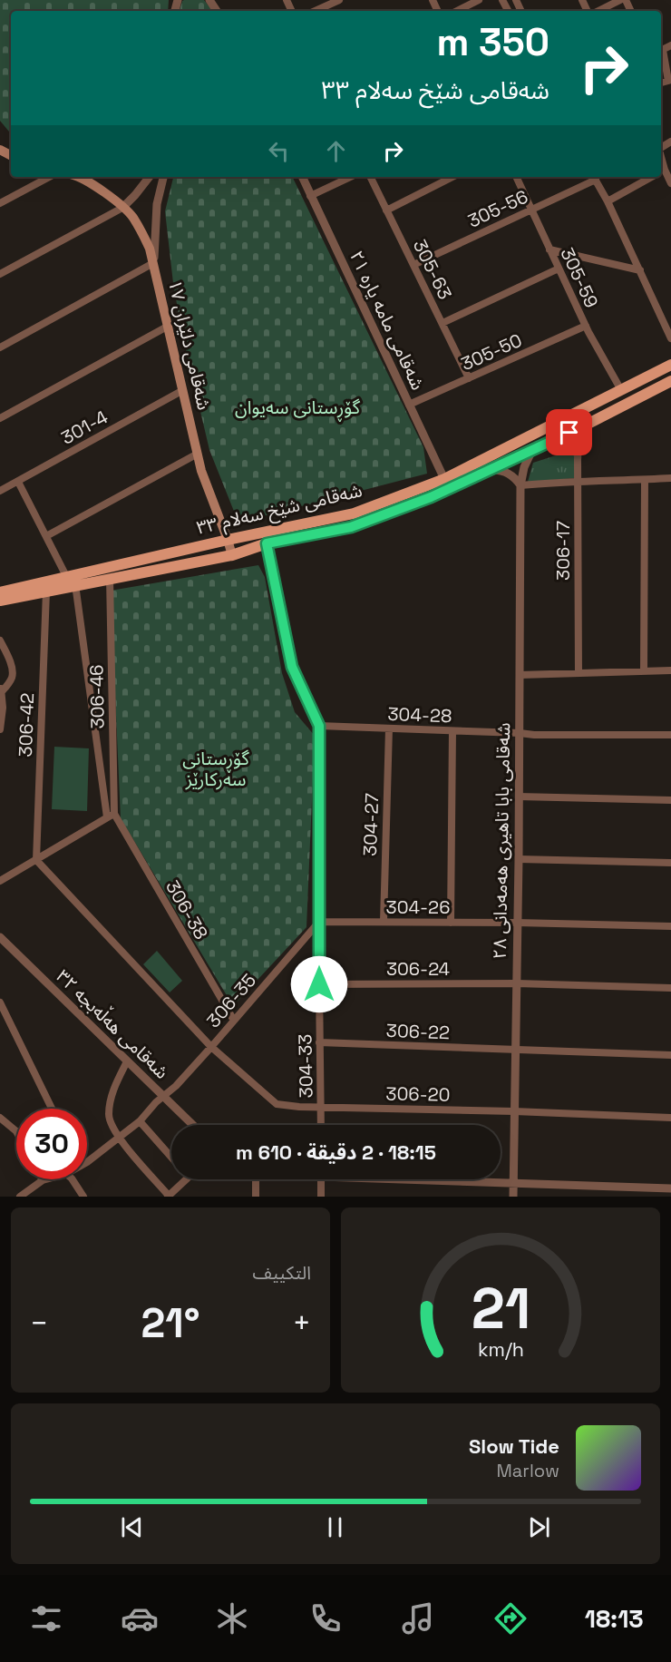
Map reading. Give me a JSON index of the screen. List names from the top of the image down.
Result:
{
  "streets": {
    "main road": ["شەقامی دلێران ١٧", "شەقامی شێخ سەلام ٣٣"],
    "street": [
      "305-56",
      "305-63",
      "305-59",
      "شەقامی مامە یارە ٢١",
      "305-50",
      "301-4",
      "306-17",
      "306-46",
      "304-28",
      "306-42",
      "304-27",
      "شەقامی بابا تاهیری هەمەدانی ٢٨",
      "304-26",
      "306-38",
      "306-24",
      "306-35",
      "شەقامی هەڵەبجە ٣٢",
      "306-22",
      "304-33",
      "306-20"
    ]
  },
  "crossings": [
    ["305-56", "305-63"],
    ["305-56", "305-59"],
    ["305-63", "305-50"],
    ["305-59", "305-50"],
    ["305-59", "شەقامی شێخ سەلام ٣٣"],
    ["شەقامی مامە یارە ٢١", "305-50"],
    ["شەقامی مامە یارە ٢١", "شەقامی شێخ سەلام ٣٣"],
    ["شەقامی دلێران ١٧", "301-4"],
    ["شەقامی دلێران ١٧", "شەقامی شێخ سەلام ٣٣"],
    ["شەقامی شێخ سەلام ٣٣", "306-17"],
    ["شەقامی شێخ سەلام ٣٣", "306-46"],
    ["شەقامی شێخ سەلام ٣٣", "306-42"],
    ["شەقامی شێخ سەلام ٣٣", "شەقامی بابا تاهیری هەمەدانی ٢٨"],
    ["شەقامی شێخ سەلام ٣٣", "304-33"],
    ["306-46", "306-38"],
    ["304-28", "304-27"],
    ["304-28", "شەقامی بابا تاهیری هەمەدانی ٢٨"],
    ["304-28", "304-33"],
    ["306-42", "306-20"],
    ["304-27", "304-26"],
    ["شەقامی بابا تاهیری هەمەدانی ٢٨", "304-26"],
    ["شەقامی بابا تاهیری هەمەدانی ٢٨", "306-24"],
    ["شەقامی بابا تاهیری هەمەدانی ٢٨", "306-22"],
    ["شەقامی بابا تاهیری هەمەدانی ٢٨", "306-20"],
    ["304-26", "306-35"],
    ["304-26", "304-33"],
    ["306-38", "306-35"],
    ["306-24", "304-33"],
    ["306-35", "شەقامی هەڵەبجە ٣٢"],
    ["306-35", "304-33"],
    ["306-35", "306-20"],
    ["306-22", "304-33"],
    ["304-33", "306-20"]
  ],
  "parks": ["گۆڕستانی سەیوان", "گۆڕستانی سەرکارێز"],
  "page": {
    "turn": ["350 m", "شەقامی شێخ سەلام ٣٣"],
    "limit": "30",
    "trip": "18:15 · 2 دقيقة · 610 m",
    "tile": "التكييف",
    "heat": ["−", "21°", "+"],
    "song": ["Slow Tide", "Marlow"],
    "tabs": "18:13",
    "gauge": ["21", "km/h"]
  }
}
